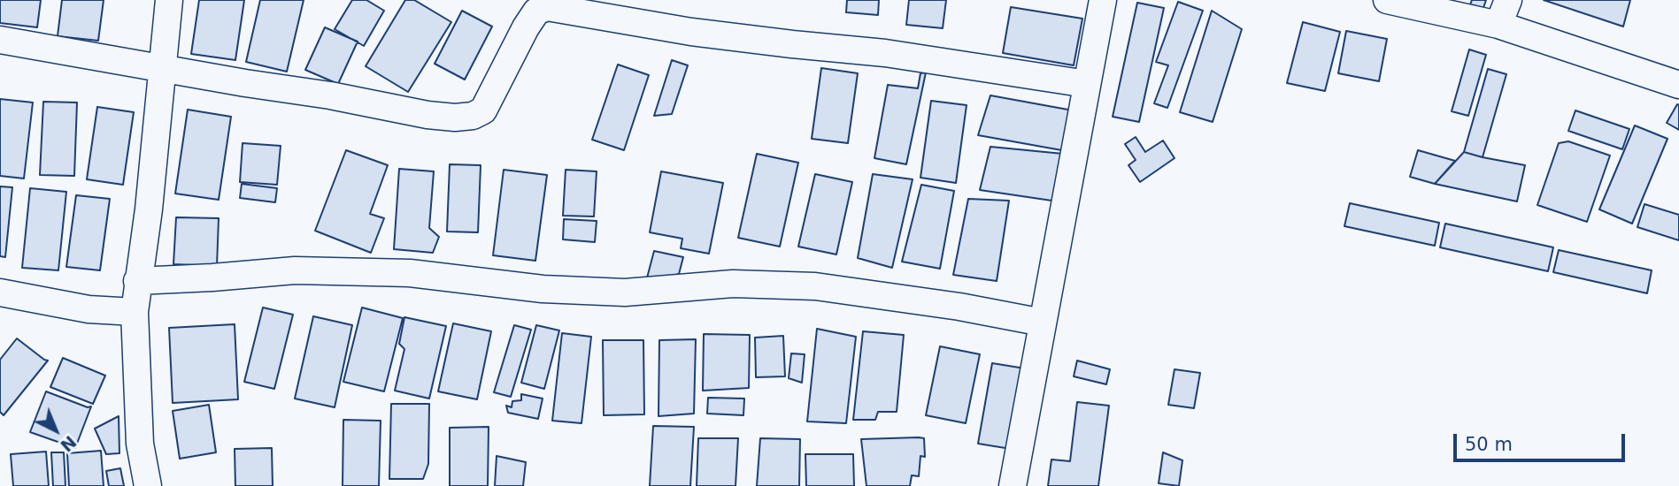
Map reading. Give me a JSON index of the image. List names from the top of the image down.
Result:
{
  "scale_bar": "50 m",
  "north": "bottom right"
}
